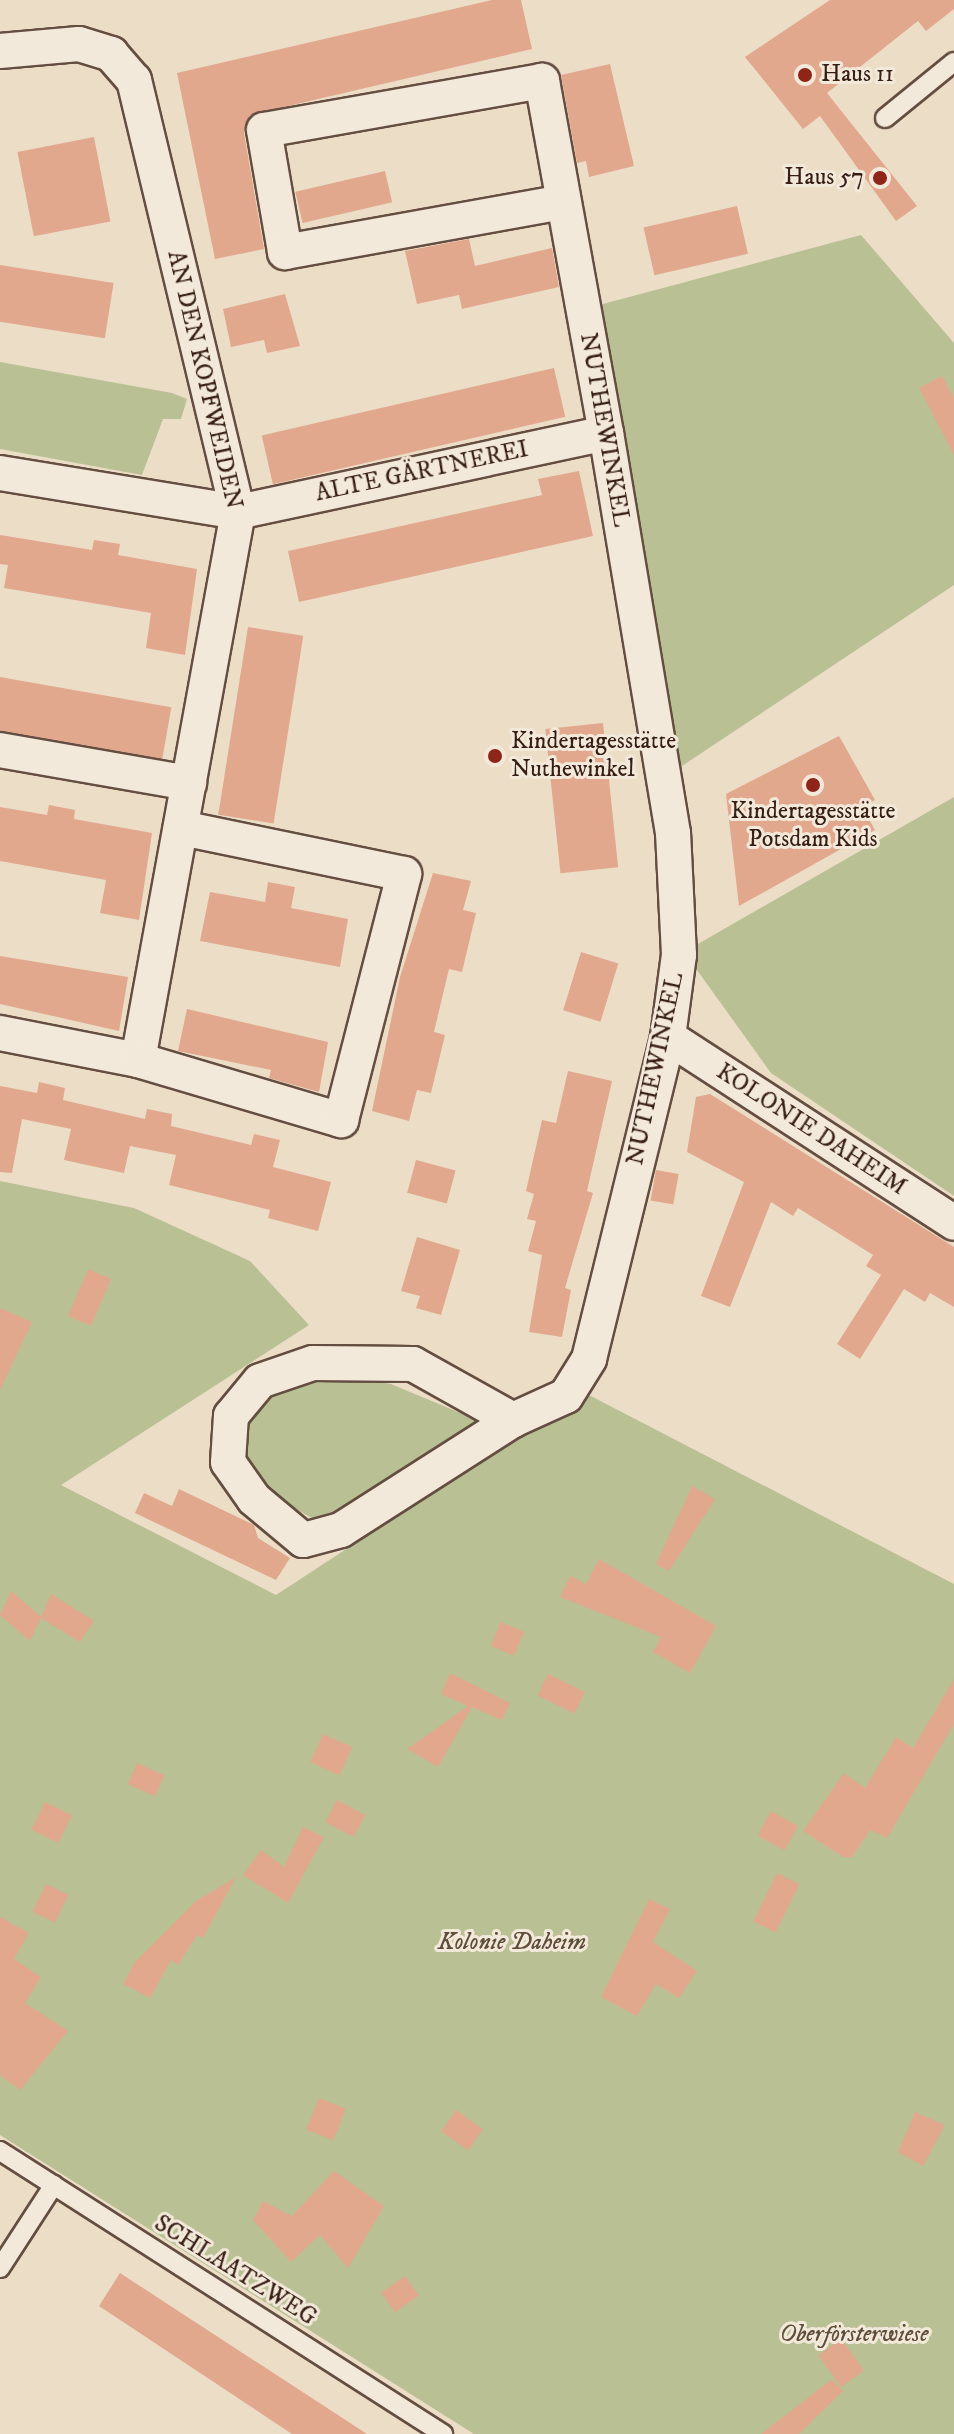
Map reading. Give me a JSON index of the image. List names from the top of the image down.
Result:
{
  "streets": {
    "street": [
      "AN DEN KOPFWEIDEN",
      "NUTHEWINKEL",
      "ALTE GÄRTNEREI",
      "KOLONIE DAHEIM"
    ],
    "lane": ["SCHLAATZWEG"]
  },
  "crossings": [
    ["AN DEN KOPFWEIDEN", "ALTE GÄRTNEREI"],
    ["NUTHEWINKEL", "ALTE GÄRTNEREI"],
    ["NUTHEWINKEL", "KOLONIE DAHEIM"]
  ],
  "parks": ["Kolonie Daheim", "Oberförsterwiese"],
  "places": [
    "Haus 11",
    "Haus 57",
    "Kindertagesstätte Nuthewinkel",
    "Kindertagesstätte Potsdam Kids"
  ]
}
